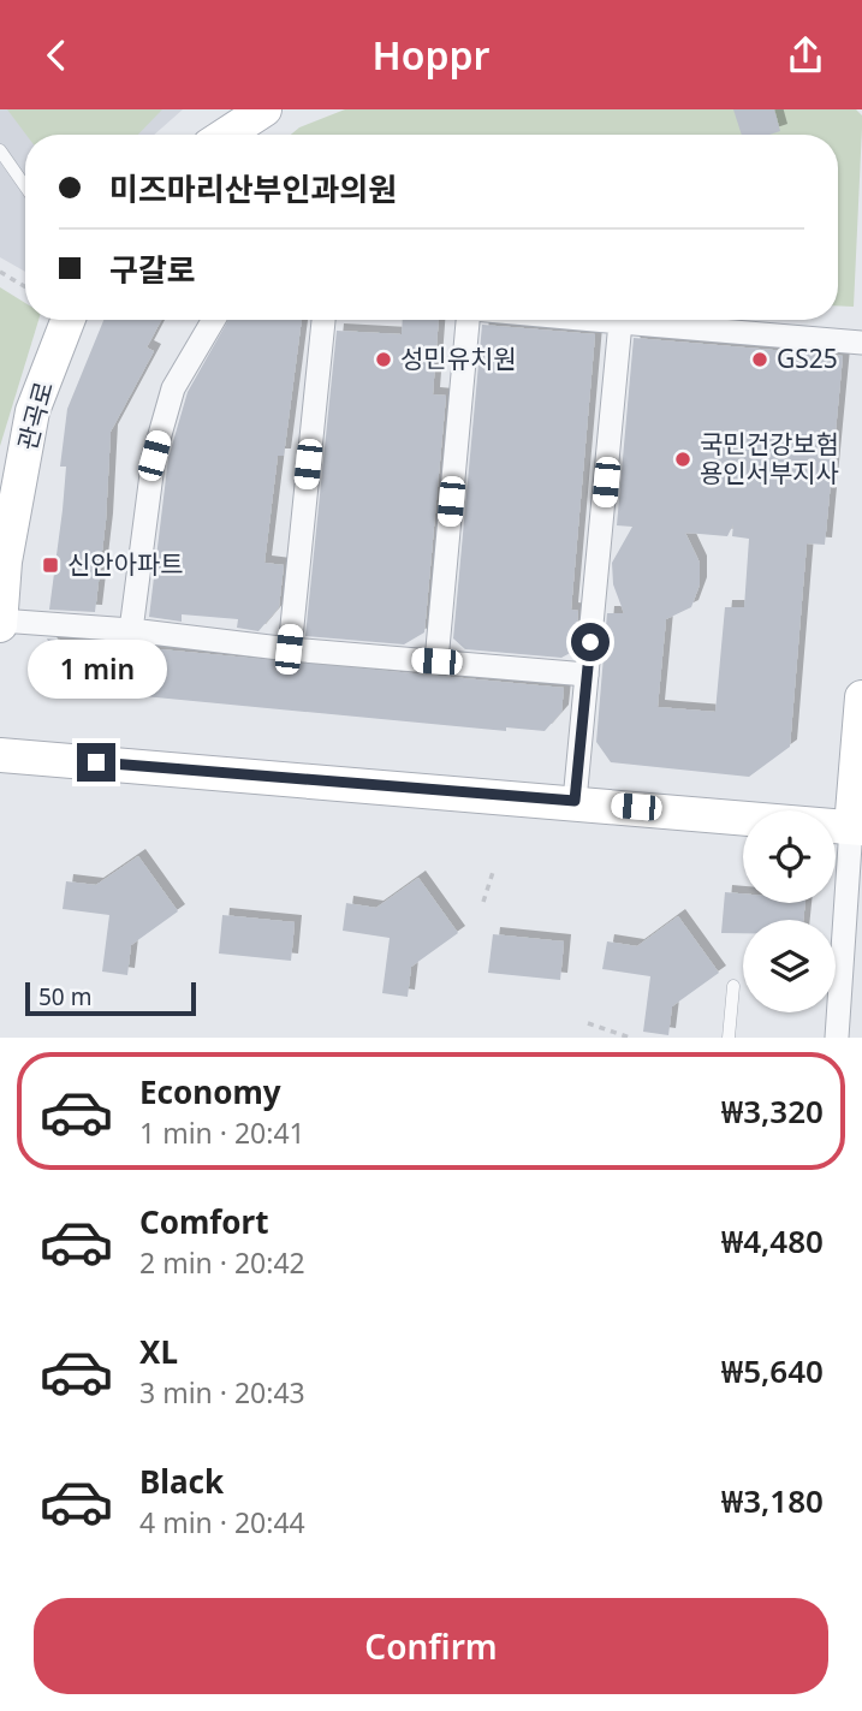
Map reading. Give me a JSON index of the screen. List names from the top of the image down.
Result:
{
  "streets": {
    "street": ["관곡로"]
  },
  "places": {
    "other": ["성민유치원", "GS25", "국민건강보험 용인서부지사"],
    "transit": ["신안아파트"]
  },
  "scale_bar": "50 m",
  "page": {
    "header": "Hoppr",
    "banner": ["미즈마리산부인과의원", "구갈로"],
    "bubble": "1 min",
    "scale": "50 m",
    "list": [
      {
        "name": "Economy",
        "note": "1 min · 20:41",
        "value": "₩3,320"
      },
      {
        "name": "Comfort",
        "note": "2 min · 20:42",
        "value": "₩4,480"
      },
      {
        "name": "XL",
        "note": "3 min · 20:43",
        "value": "₩5,640"
      },
      {
        "name": "Black",
        "note": "4 min · 20:44",
        "value": "₩3,180"
      }
    ],
    "buttons": "Confirm"
  }
}
